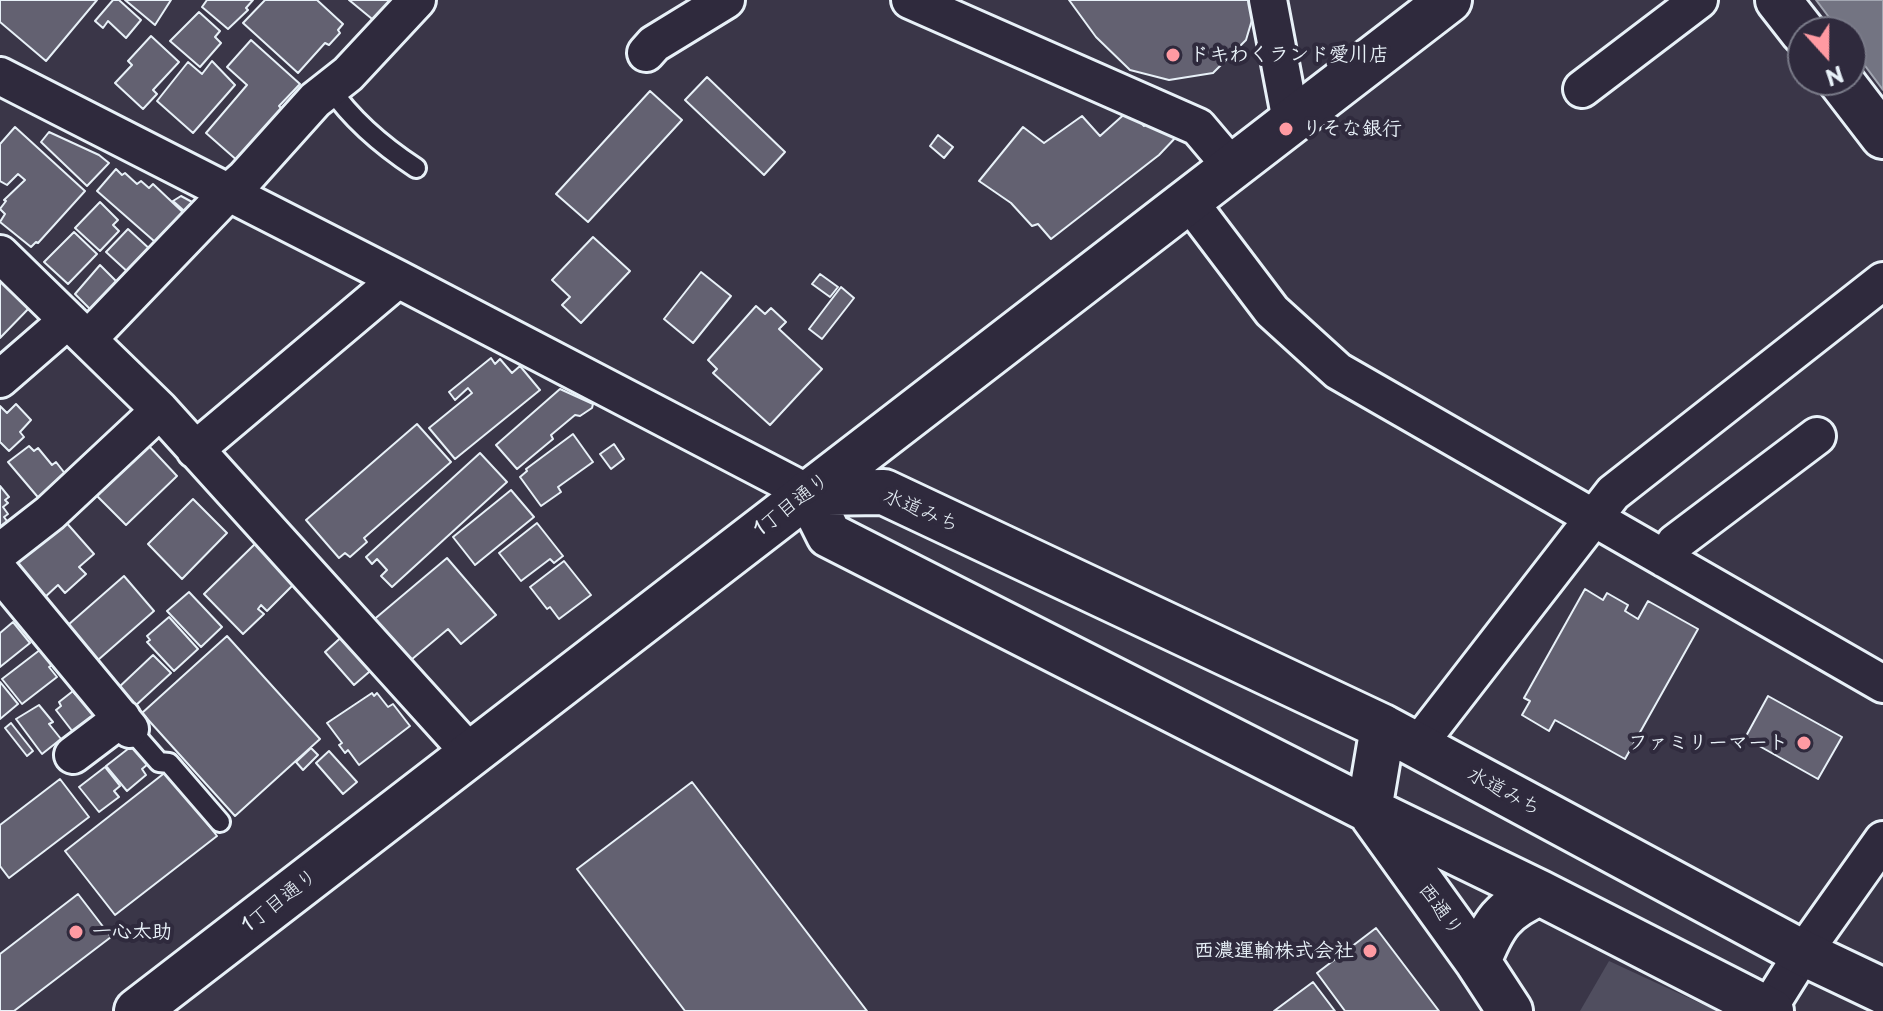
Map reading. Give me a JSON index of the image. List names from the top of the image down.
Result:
{
  "streets": {
    "street": ["1丁目通り", "水道みち", "西通り"]
  },
  "crossings": [
    ["1丁目通り", "水道みち"]
  ],
  "places": [
    "ドキわくランド愛川店",
    "りそな銀行",
    "ファミリーマート",
    "一心太助",
    "西濃運輸株式会社"
  ],
  "north": "bottom"
}
